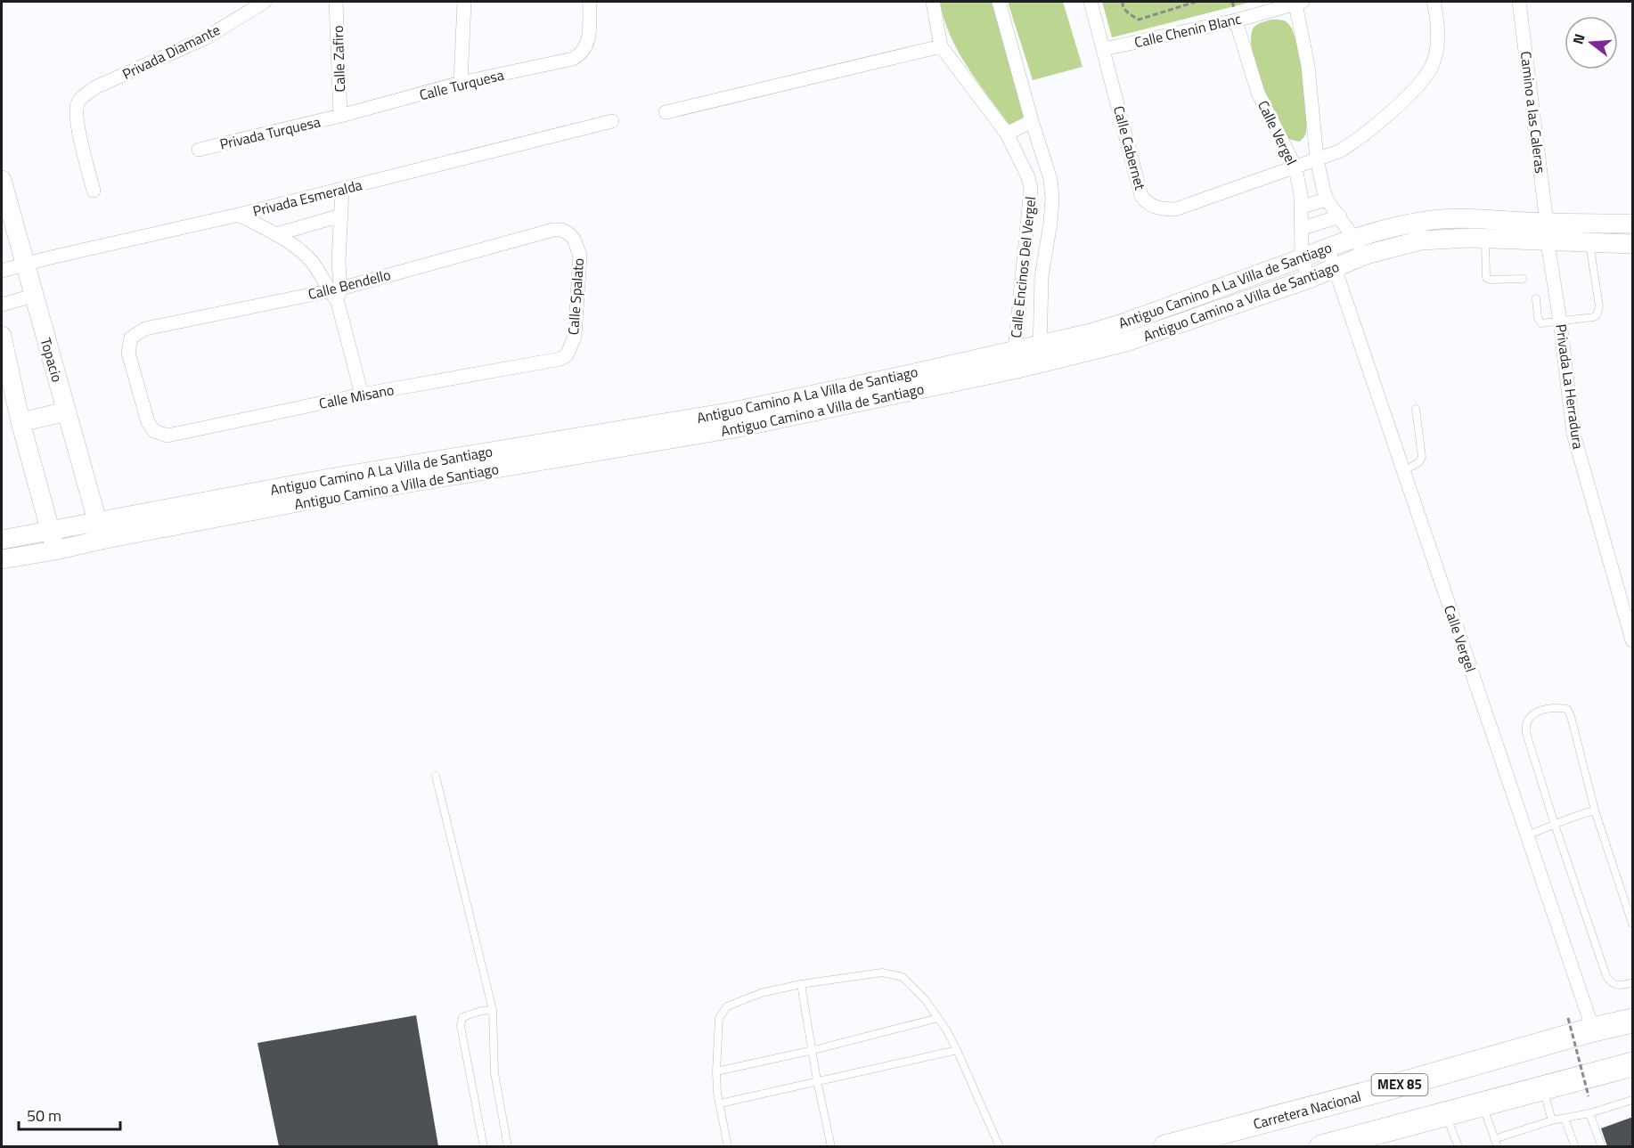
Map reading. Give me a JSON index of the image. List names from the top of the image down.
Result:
{
  "streets": {
    "highway": ["MEX 85", "Carretera Nacional"],
    "street": [
      "Calle Chenin Blanc",
      "Privada Diamante",
      "Calle Zafiro",
      "Calle Turquesa",
      "Camino a las Caleras",
      "Privada Turquesa",
      "Calle Vergel",
      "Calle Cabernet",
      "Privada Esmeralda",
      "Calle Encinos Del Vergel",
      "Calle Bendello",
      "Antiguo Camino A La Villa de Santiago",
      "Calle Spalato",
      "Antiguo Camino a Villa de Santiago",
      "Topacio",
      "Privada La Herradura",
      "Calle Misano"
    ]
  },
  "crossings": [
    ["Calle Chenin Blanc", "Calle Vergel"],
    ["Calle Chenin Blanc", "Calle Cabernet"],
    ["Calle Zafiro", "Calle Turquesa"],
    ["Calle Zafiro", "Privada Turquesa"],
    ["Calle Turquesa", "Privada Turquesa"],
    ["Camino a las Caleras", "Antiguo Camino A La Villa de Santiago"],
    ["Camino a las Caleras", "Privada La Herradura"],
    ["Calle Vergel", "Calle Cabernet"],
    ["Calle Vergel", "Antiguo Camino A La Villa de Santiago"],
    ["Calle Vergel", "Antiguo Camino a Villa de Santiago"],
    ["Calle Vergel", "Carretera Nacional"],
    ["Privada Esmeralda", "Topacio"],
    ["Calle Encinos Del Vergel", "Antiguo Camino A La Villa de Santiago"],
    ["Calle Encinos Del Vergel", "Antiguo Camino a Villa de Santiago"],
    ["Calle Bendello", "Calle Spalato"],
    ["Calle Bendello", "Calle Misano"],
    ["Antiguo Camino A La Villa de Santiago", "Antiguo Camino a Villa de Santiago"],
    ["Antiguo Camino A La Villa de Santiago", "Topacio"],
    ["Antiguo Camino A La Villa de Santiago", "Privada La Herradura"],
    ["Calle Spalato", "Calle Misano"],
    ["Antiguo Camino a Villa de Santiago", "Topacio"],
    ["Antiguo Camino a Villa de Santiago", "Privada La Herradura"]
  ],
  "scale_bar": "50 m",
  "north": "left"
}
